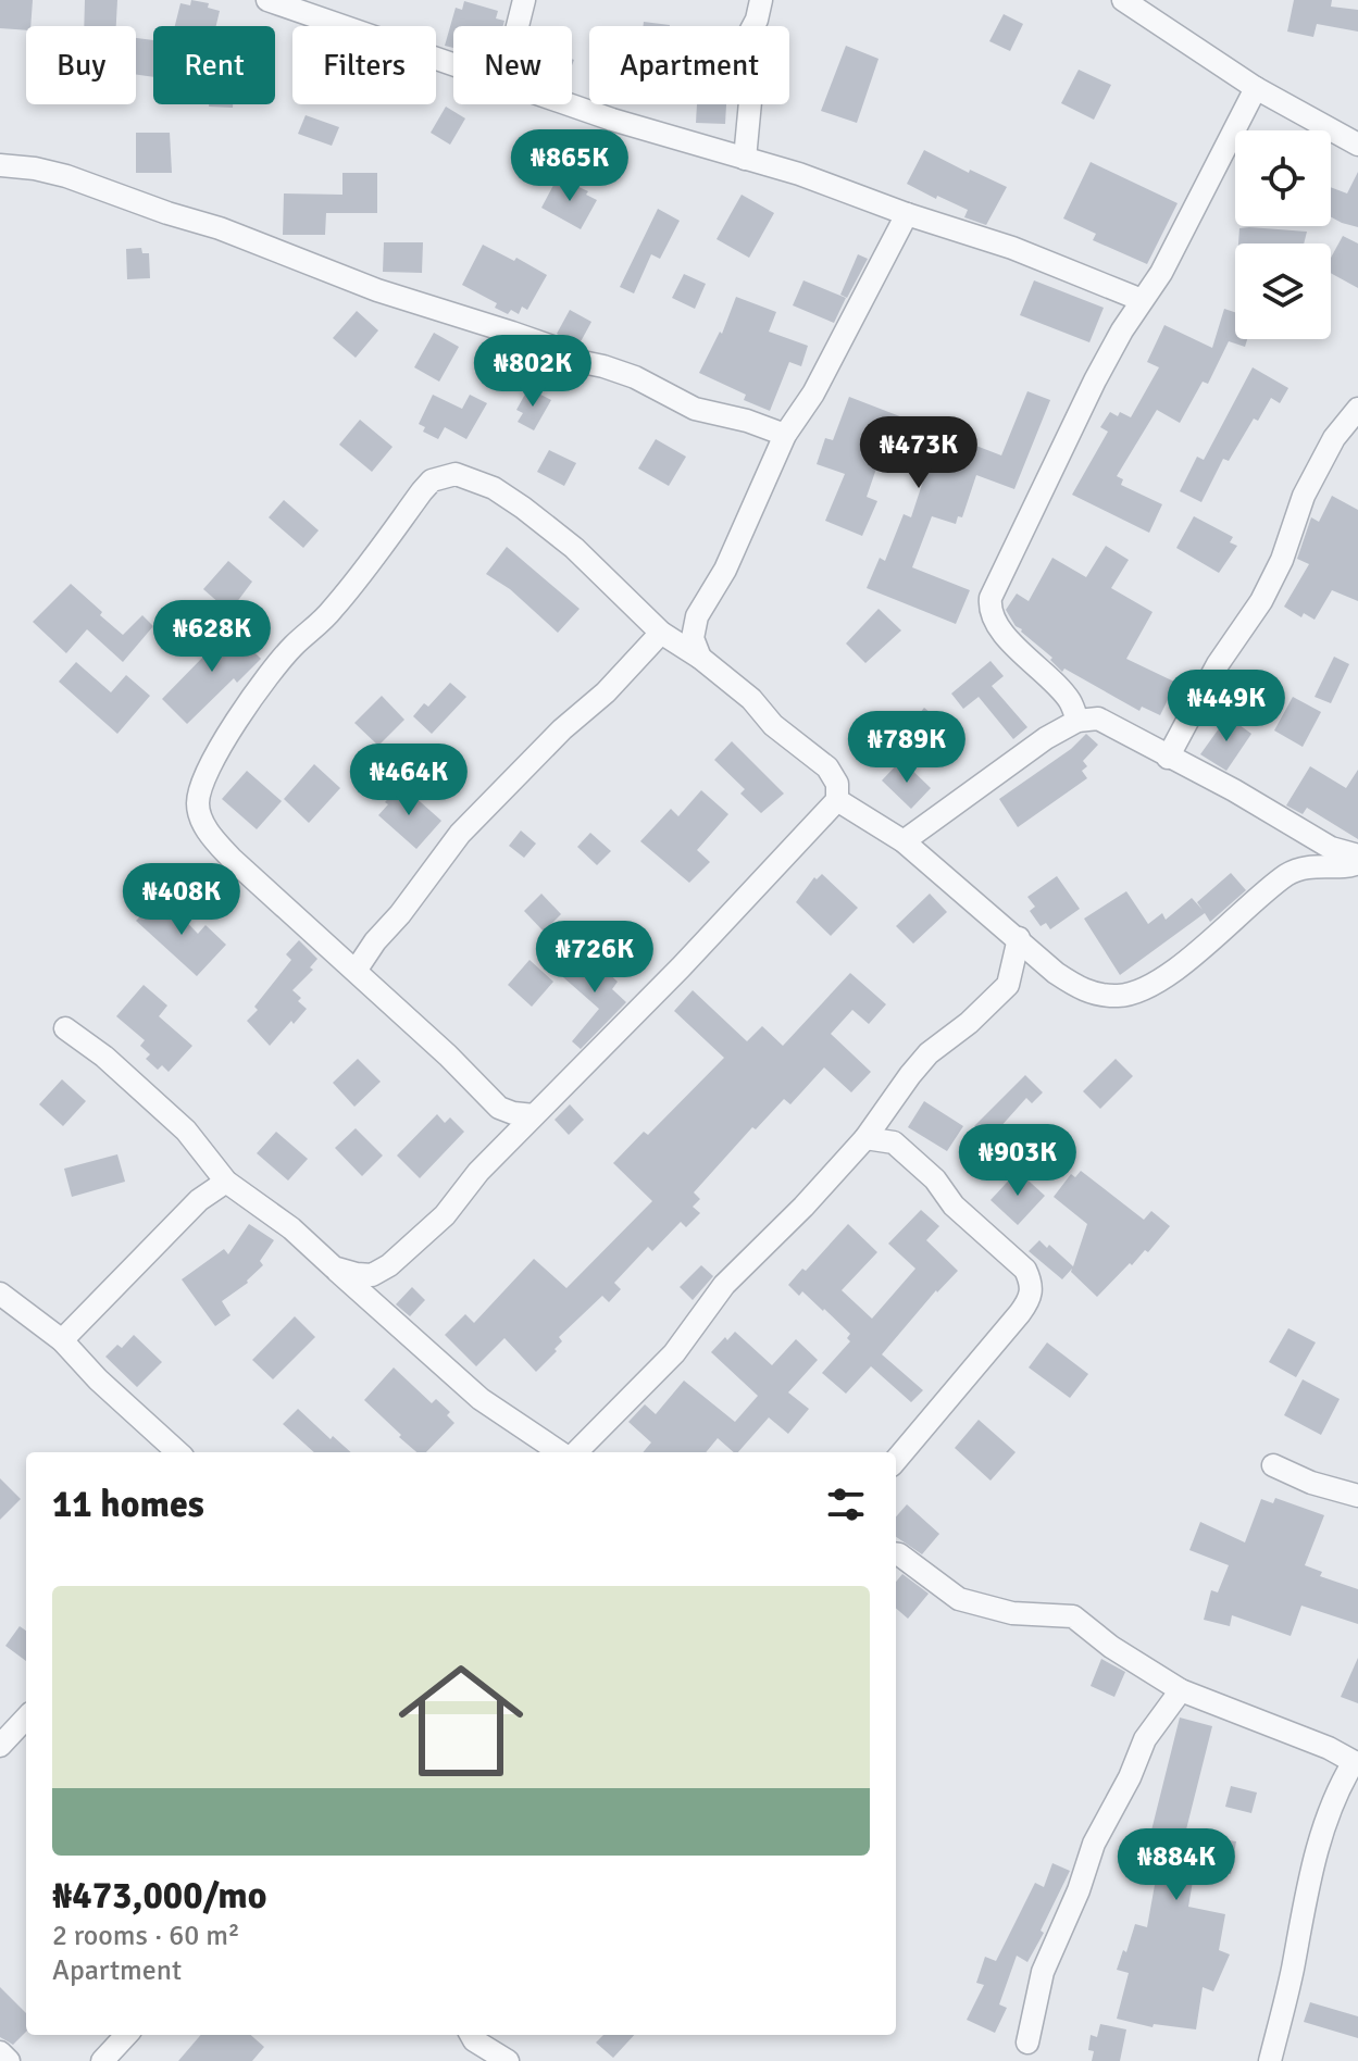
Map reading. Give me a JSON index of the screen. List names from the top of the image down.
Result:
{
  "page": {
    "chip": [
      "Buy",
      "Rent",
      "Filters",
      "New",
      "Apartment"
    ],
    "price": [
      "₦865K",
      "₦802K",
      "₦473K",
      "₦628K",
      "₦449K",
      "₦789K",
      "₦464K",
      "₦408K",
      "₦726K",
      "₦903K",
      "₦884K"
    ],
    "heading": "11 homes",
    "list": [
      {
        "name": "₦473,000/mo",
        "note": "2 rooms · 60 m² · Apartment"
      }
    ]
  }
}
